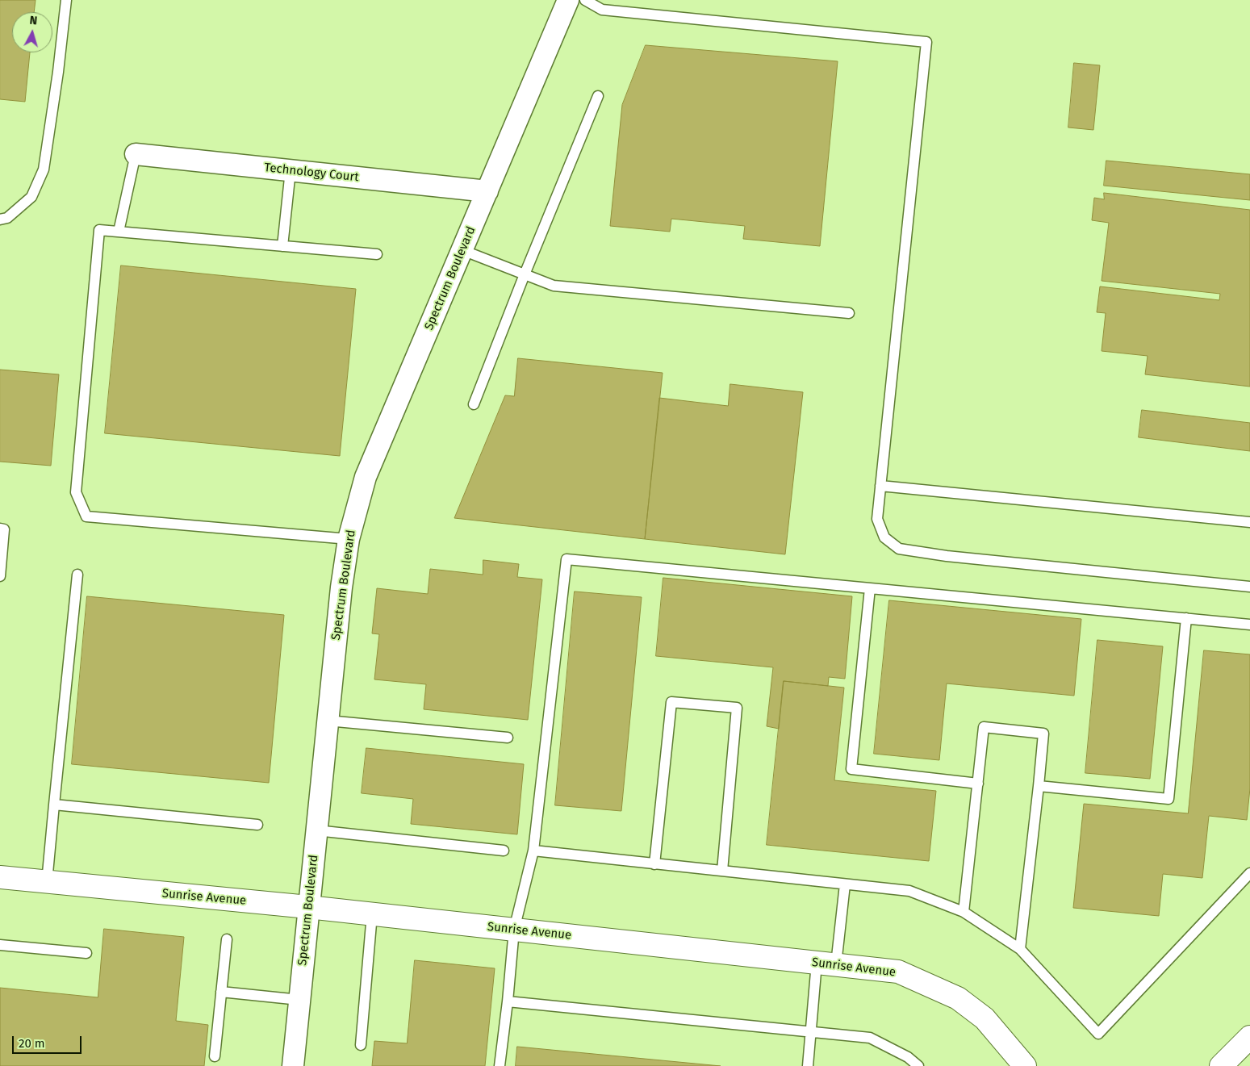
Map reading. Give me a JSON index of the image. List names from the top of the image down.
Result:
{
  "streets": {
    "street": ["Technology Court", "Spectrum Boulevard", "Sunrise Avenue"]
  },
  "crossings": [
    ["Technology Court", "Spectrum Boulevard"],
    ["Spectrum Boulevard", "Sunrise Avenue"]
  ],
  "scale_bar": "20 m",
  "north": "top"
}
